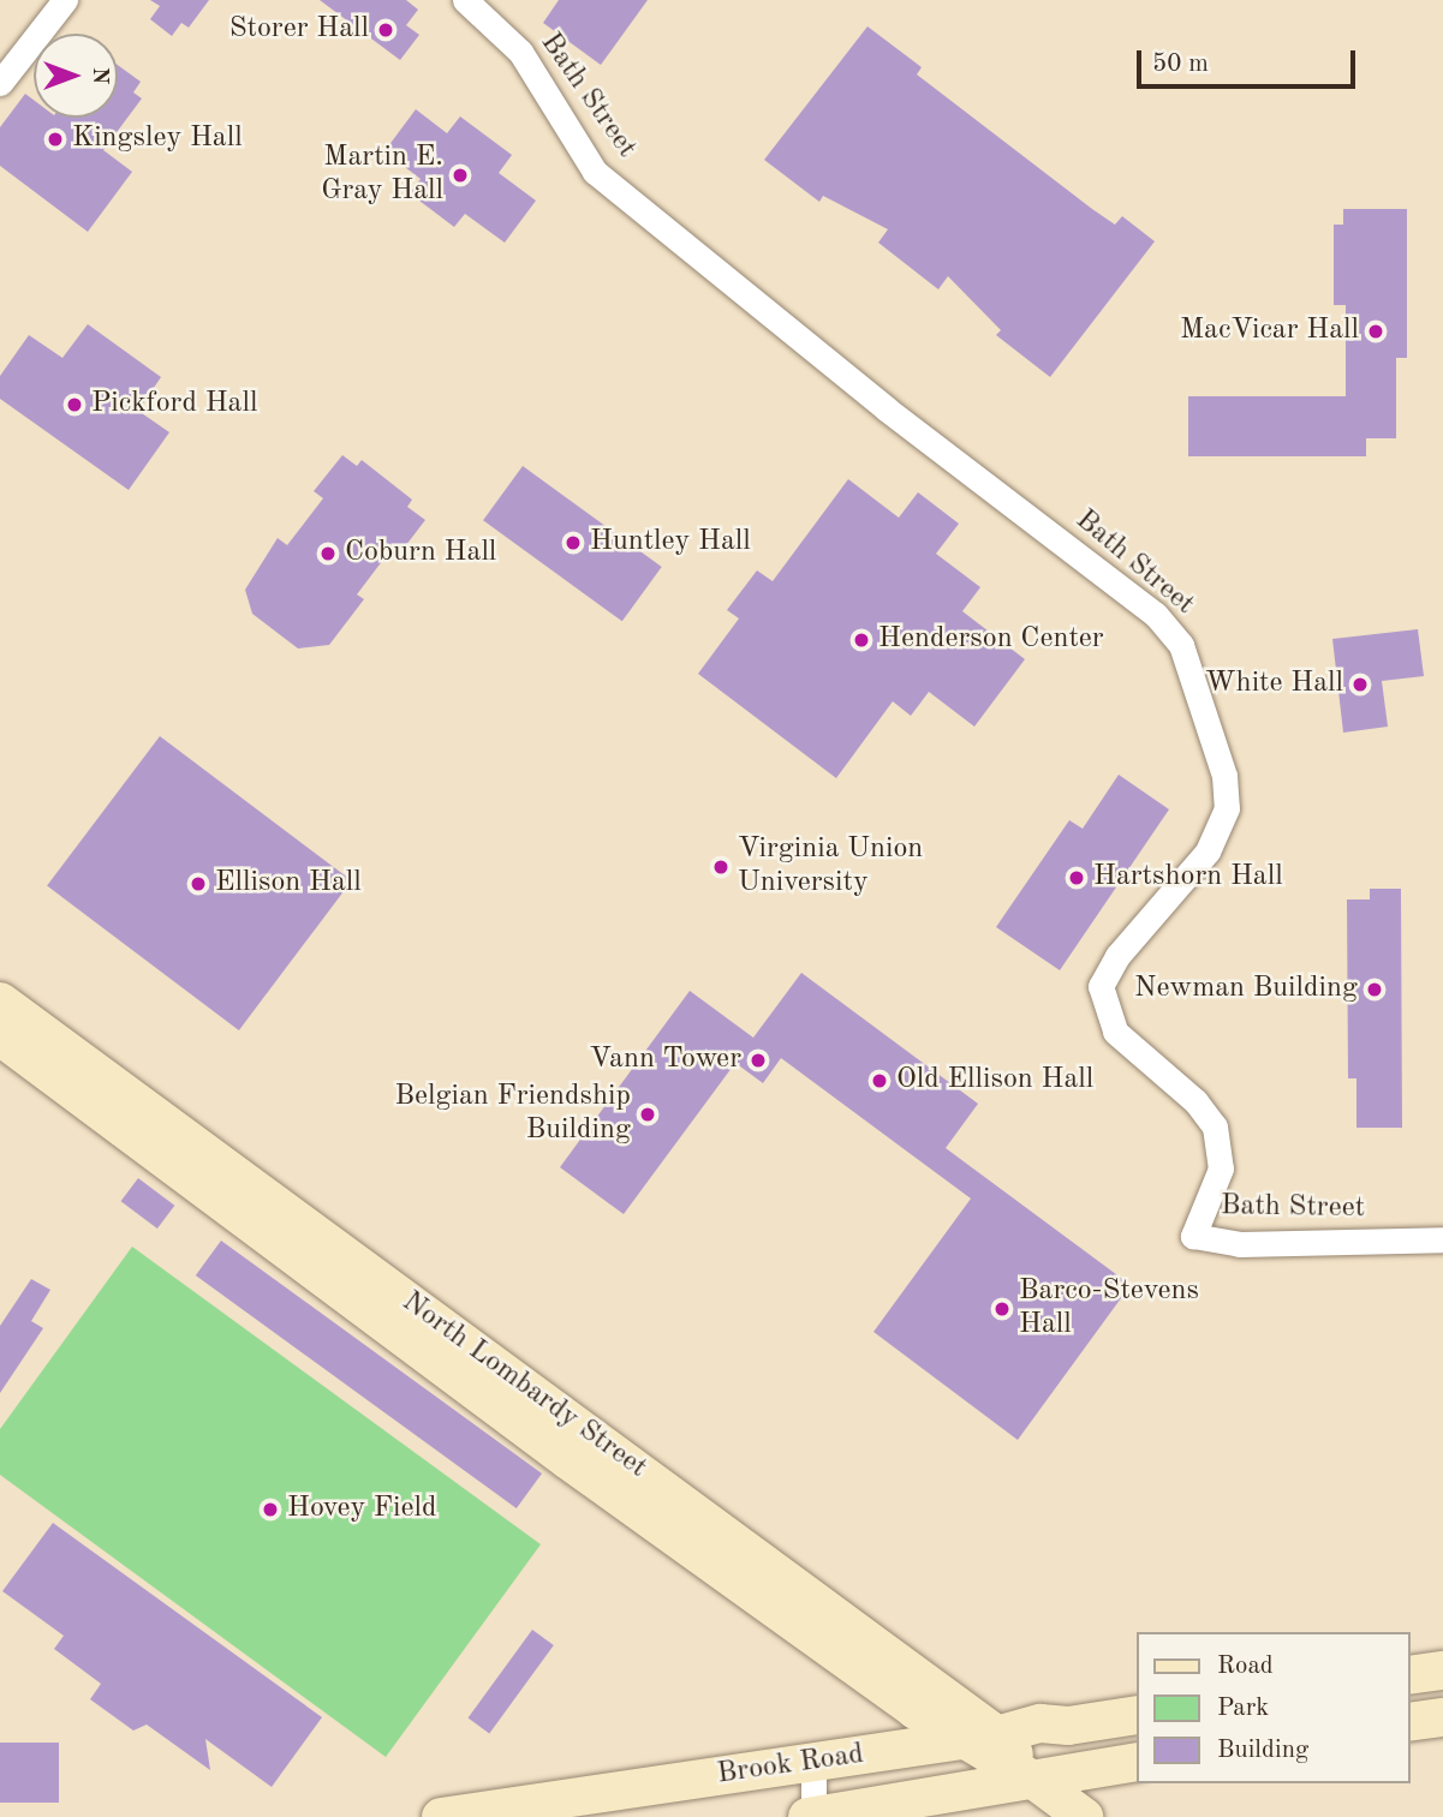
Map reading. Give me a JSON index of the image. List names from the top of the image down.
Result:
{
  "streets": {
    "main road": ["North Lombardy Street", "Brook Road"],
    "street": ["Bath Street"]
  },
  "crossings": [
    ["North Lombardy Street", "Brook Road"]
  ],
  "places": [
    "Storer Hall",
    "Kingsley Hall",
    "Martin E. Gray Hall",
    "MacVicar Hall",
    "Pickford Hall",
    "Huntley Hall",
    "Coburn Hall",
    "Henderson Center",
    "White Hall",
    "Virginia Union University",
    "Hartshorn Hall",
    "Ellison Hall",
    "Newman Building",
    "Vann Tower",
    "Old Ellison Hall",
    "Belgian Friendship Building",
    "Barco-Stevens Hall",
    "Hovey Field"
  ],
  "legend": ["Road", "Park", "Building"],
  "scale_bar": "50 m",
  "north": "right"
}
